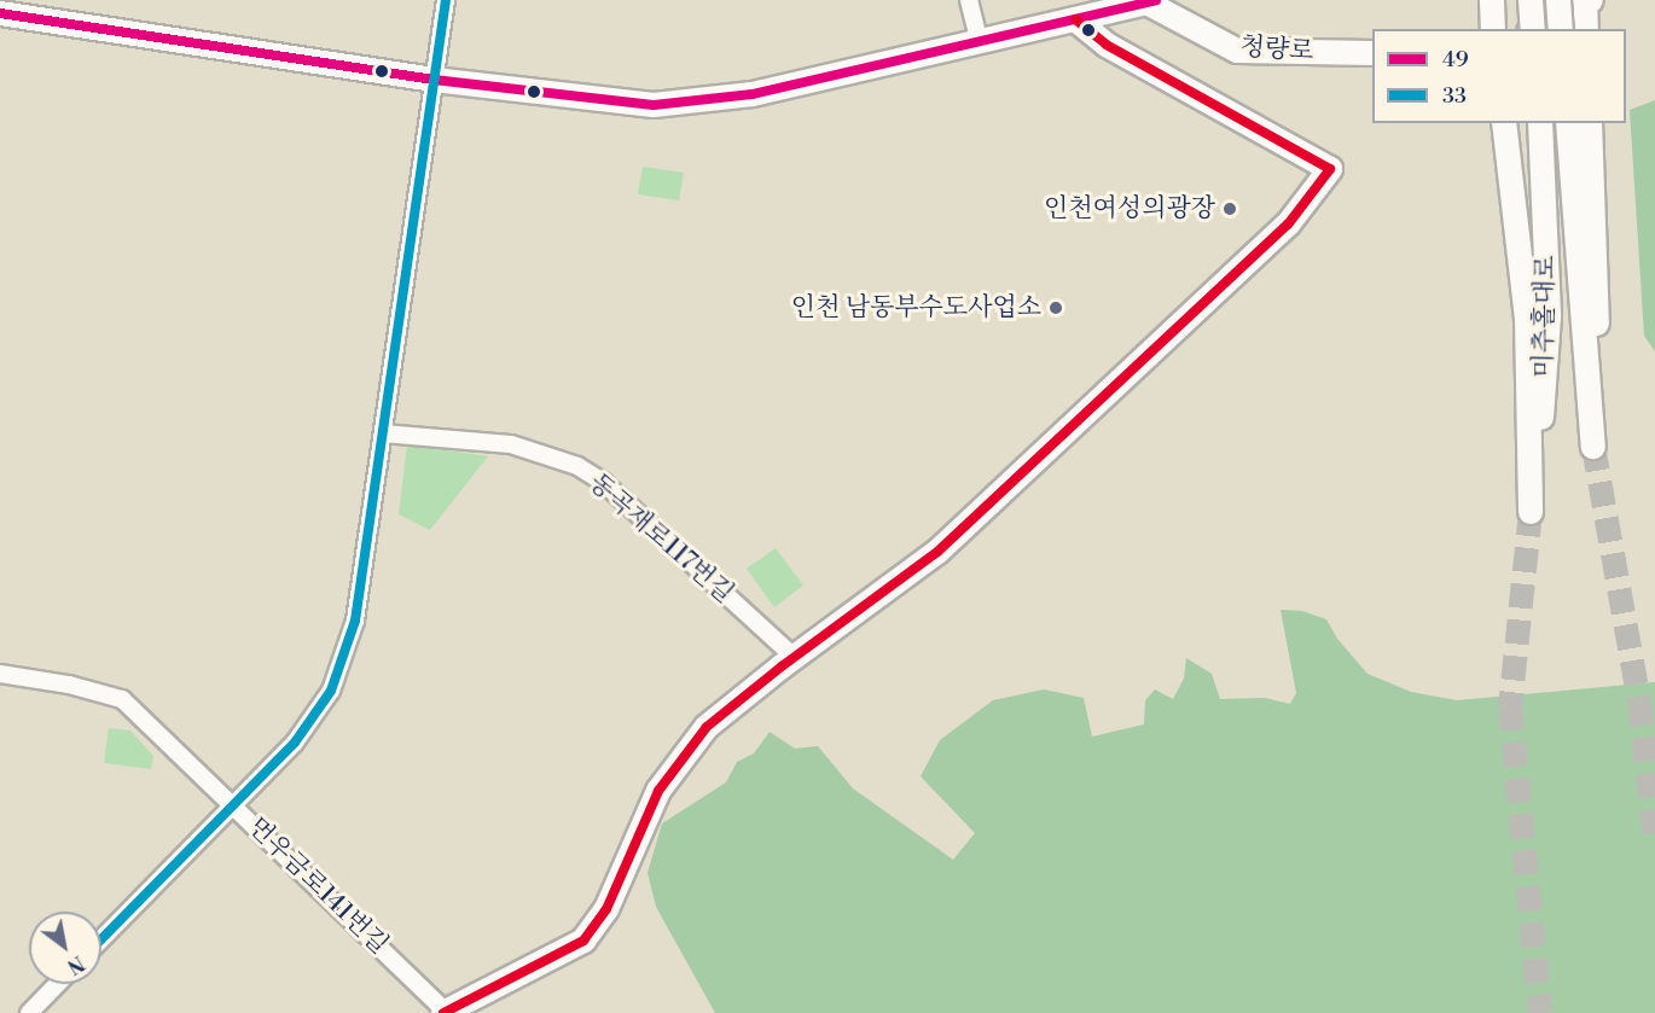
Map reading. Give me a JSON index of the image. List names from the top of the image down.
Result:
{
  "streets": {
    "street": [
      "청량로",
      "미추홀대로",
      "동곡재로117번길",
      "먼우금로141번길"
    ]
  },
  "places": ["인천여성의광장", "인천 남동부수도사업소"],
  "lines": ["transit line 49", "transit line 33"],
  "legend": ["49", "33"],
  "north": "bottom right"
}
